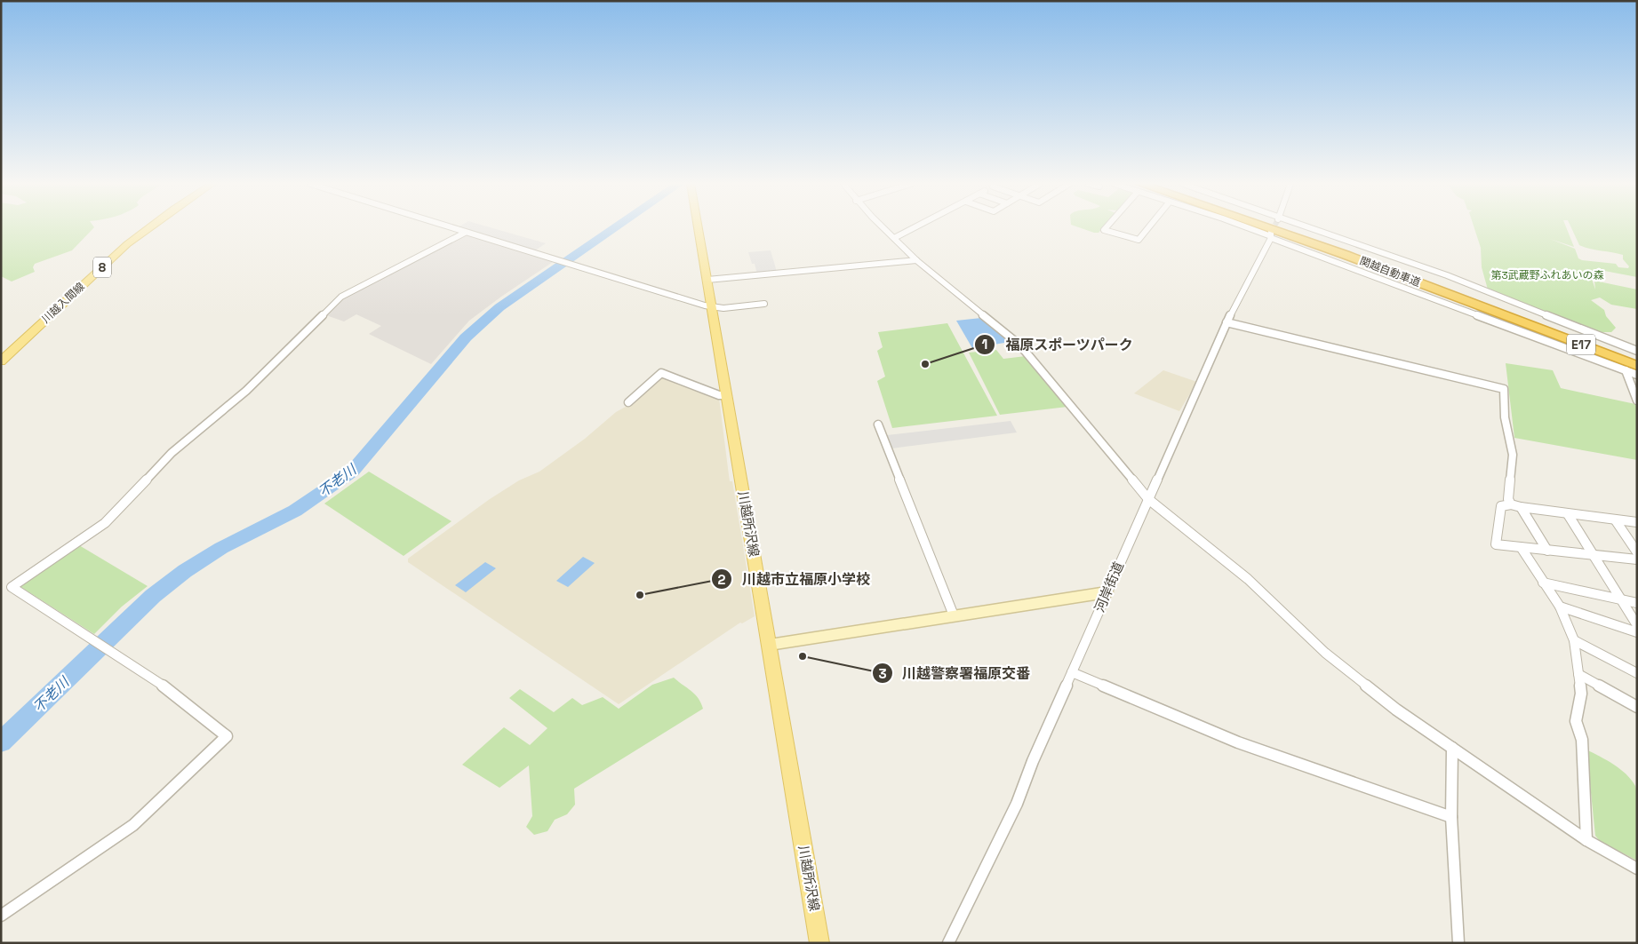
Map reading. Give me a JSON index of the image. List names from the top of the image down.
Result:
{
  "streets": {
    "highway": ["関越自動車道", "E17"],
    "main road": ["8", "川越入間線", "川越所沢線"],
    "street": ["河岸街道"]
  },
  "water": ["不老川"],
  "parks": ["第3武蔵野ふれあいの森"],
  "places": ["福原スポーツパーク", "川越市立福原小学校", "川越警察署福原交番"]
}
